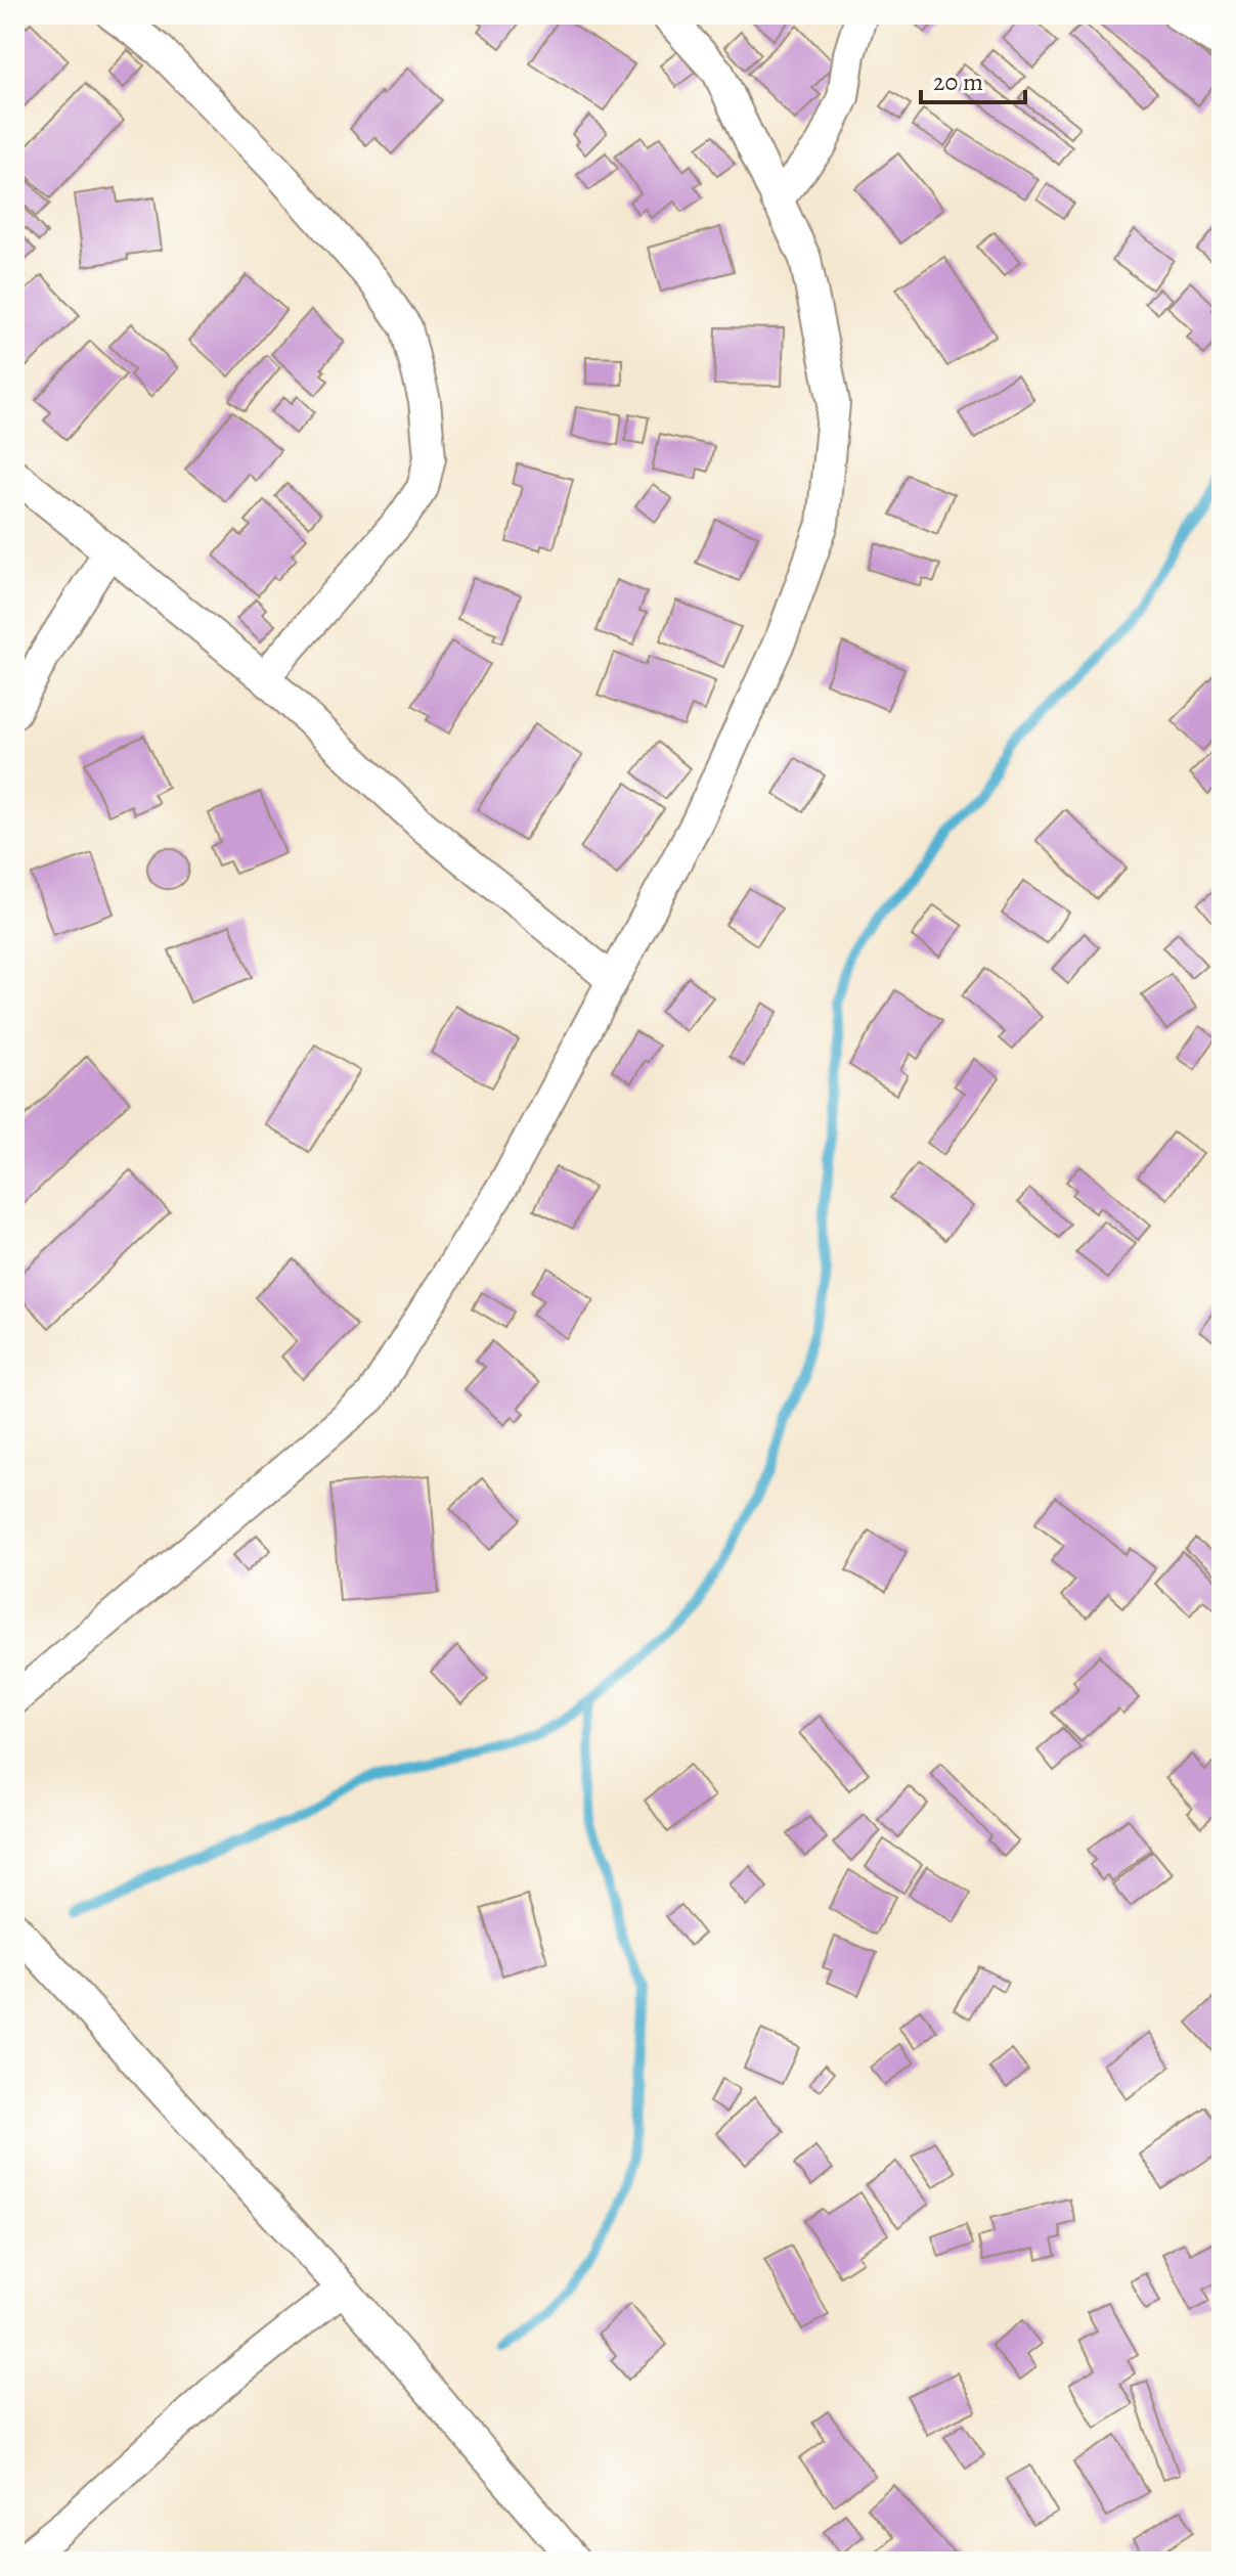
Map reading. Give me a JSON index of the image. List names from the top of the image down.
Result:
{
  "scale_bar": "20 m"
}
